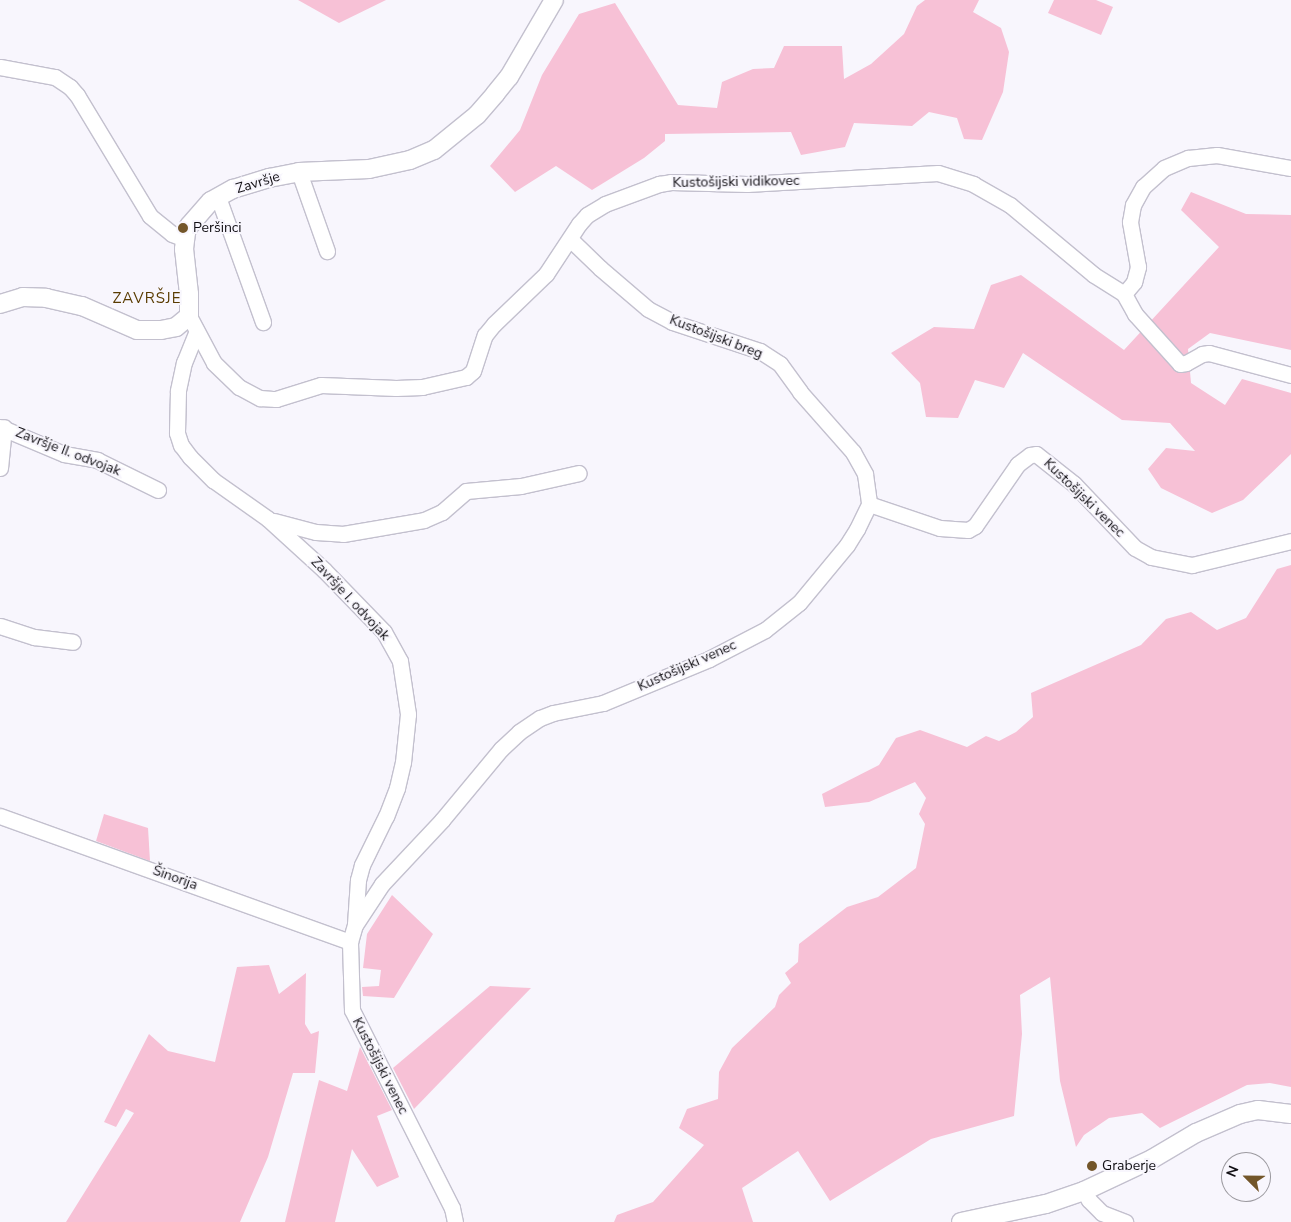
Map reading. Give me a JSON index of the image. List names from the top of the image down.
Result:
{
  "streets": {
    "street": [
      "Kustošijski vidikovec",
      "Završje",
      "Kustošijski breg",
      "Završje II. odvojak",
      "Kustošijski venec",
      "Završje I. odvojak",
      "Šinorija"
    ]
  },
  "crossings": [
    ["Kustošijski vidikovec", "Kustošijski breg"],
    ["Kustošijski vidikovec", "Završje I. odvojak"],
    ["Kustošijski breg", "Kustošijski venec"],
    ["Kustošijski venec", "Završje I. odvojak"],
    ["Kustošijski venec", "Šinorija"]
  ],
  "districts": ["ZAVRŠJE"],
  "places": ["Peršinci", "Graberje"],
  "north": "top left"
}
